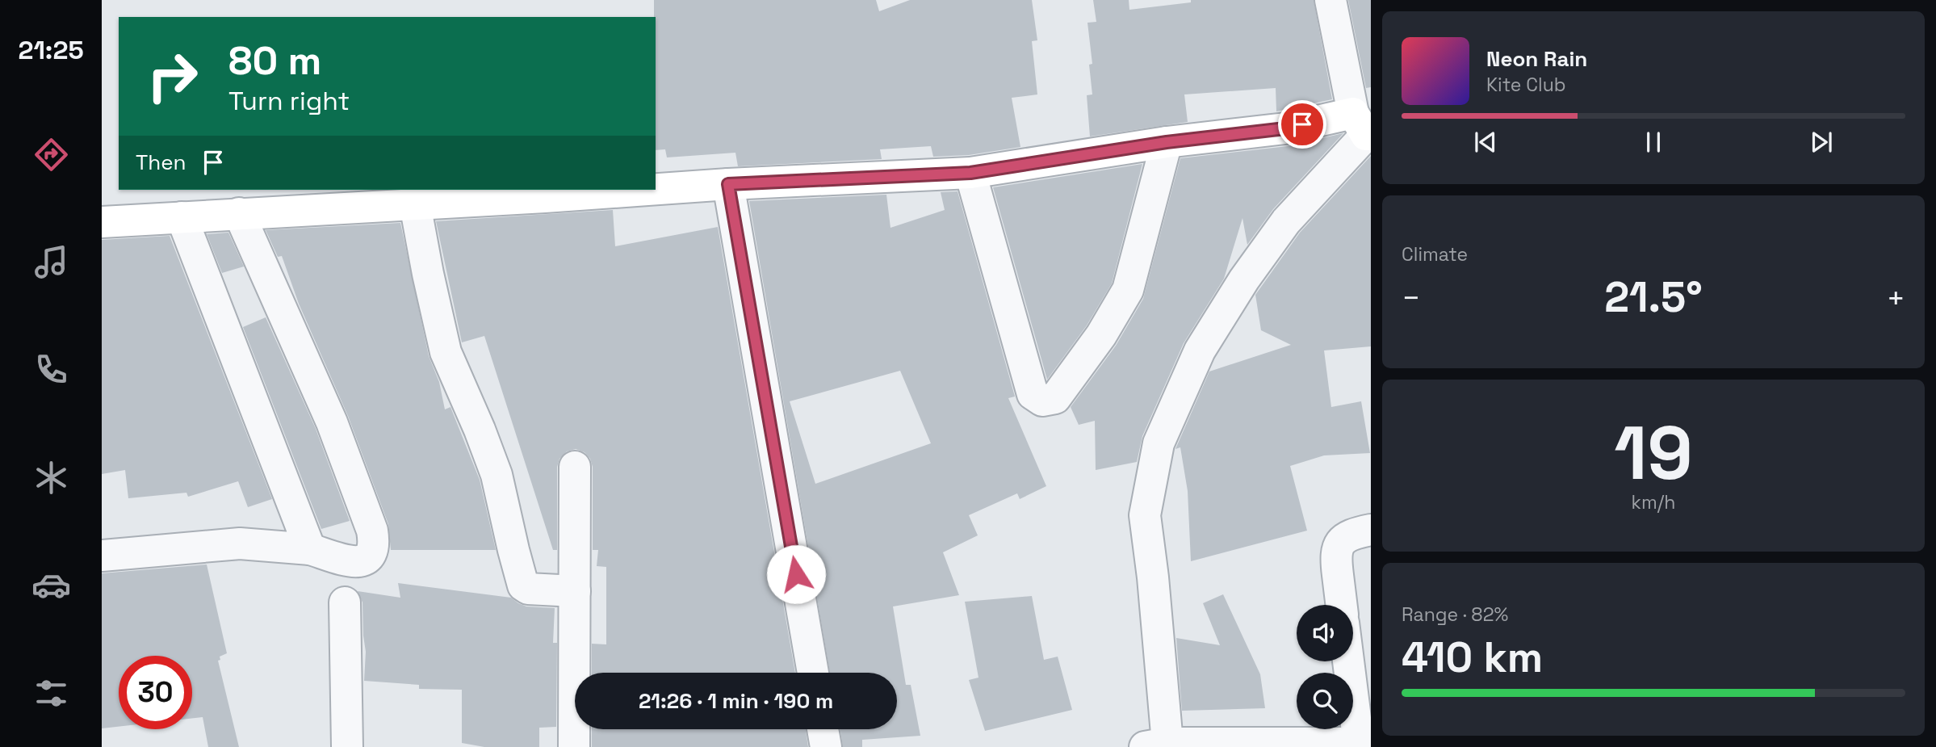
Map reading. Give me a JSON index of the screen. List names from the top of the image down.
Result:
{
  "page": {
    "tabs": "21:25",
    "turn": ["80 m", "Turn right"],
    "song": ["Neon Rain", "Kite Club"],
    "then": "Then",
    "tile": [
      "Climate",
      ["19", "km/h"],
      ["Range · 82%", "410 km"]
    ],
    "heat": ["−", "21.5°", "+"],
    "limit": "30",
    "trip": "21:26 · 1 min · 190 m"
  }
}
